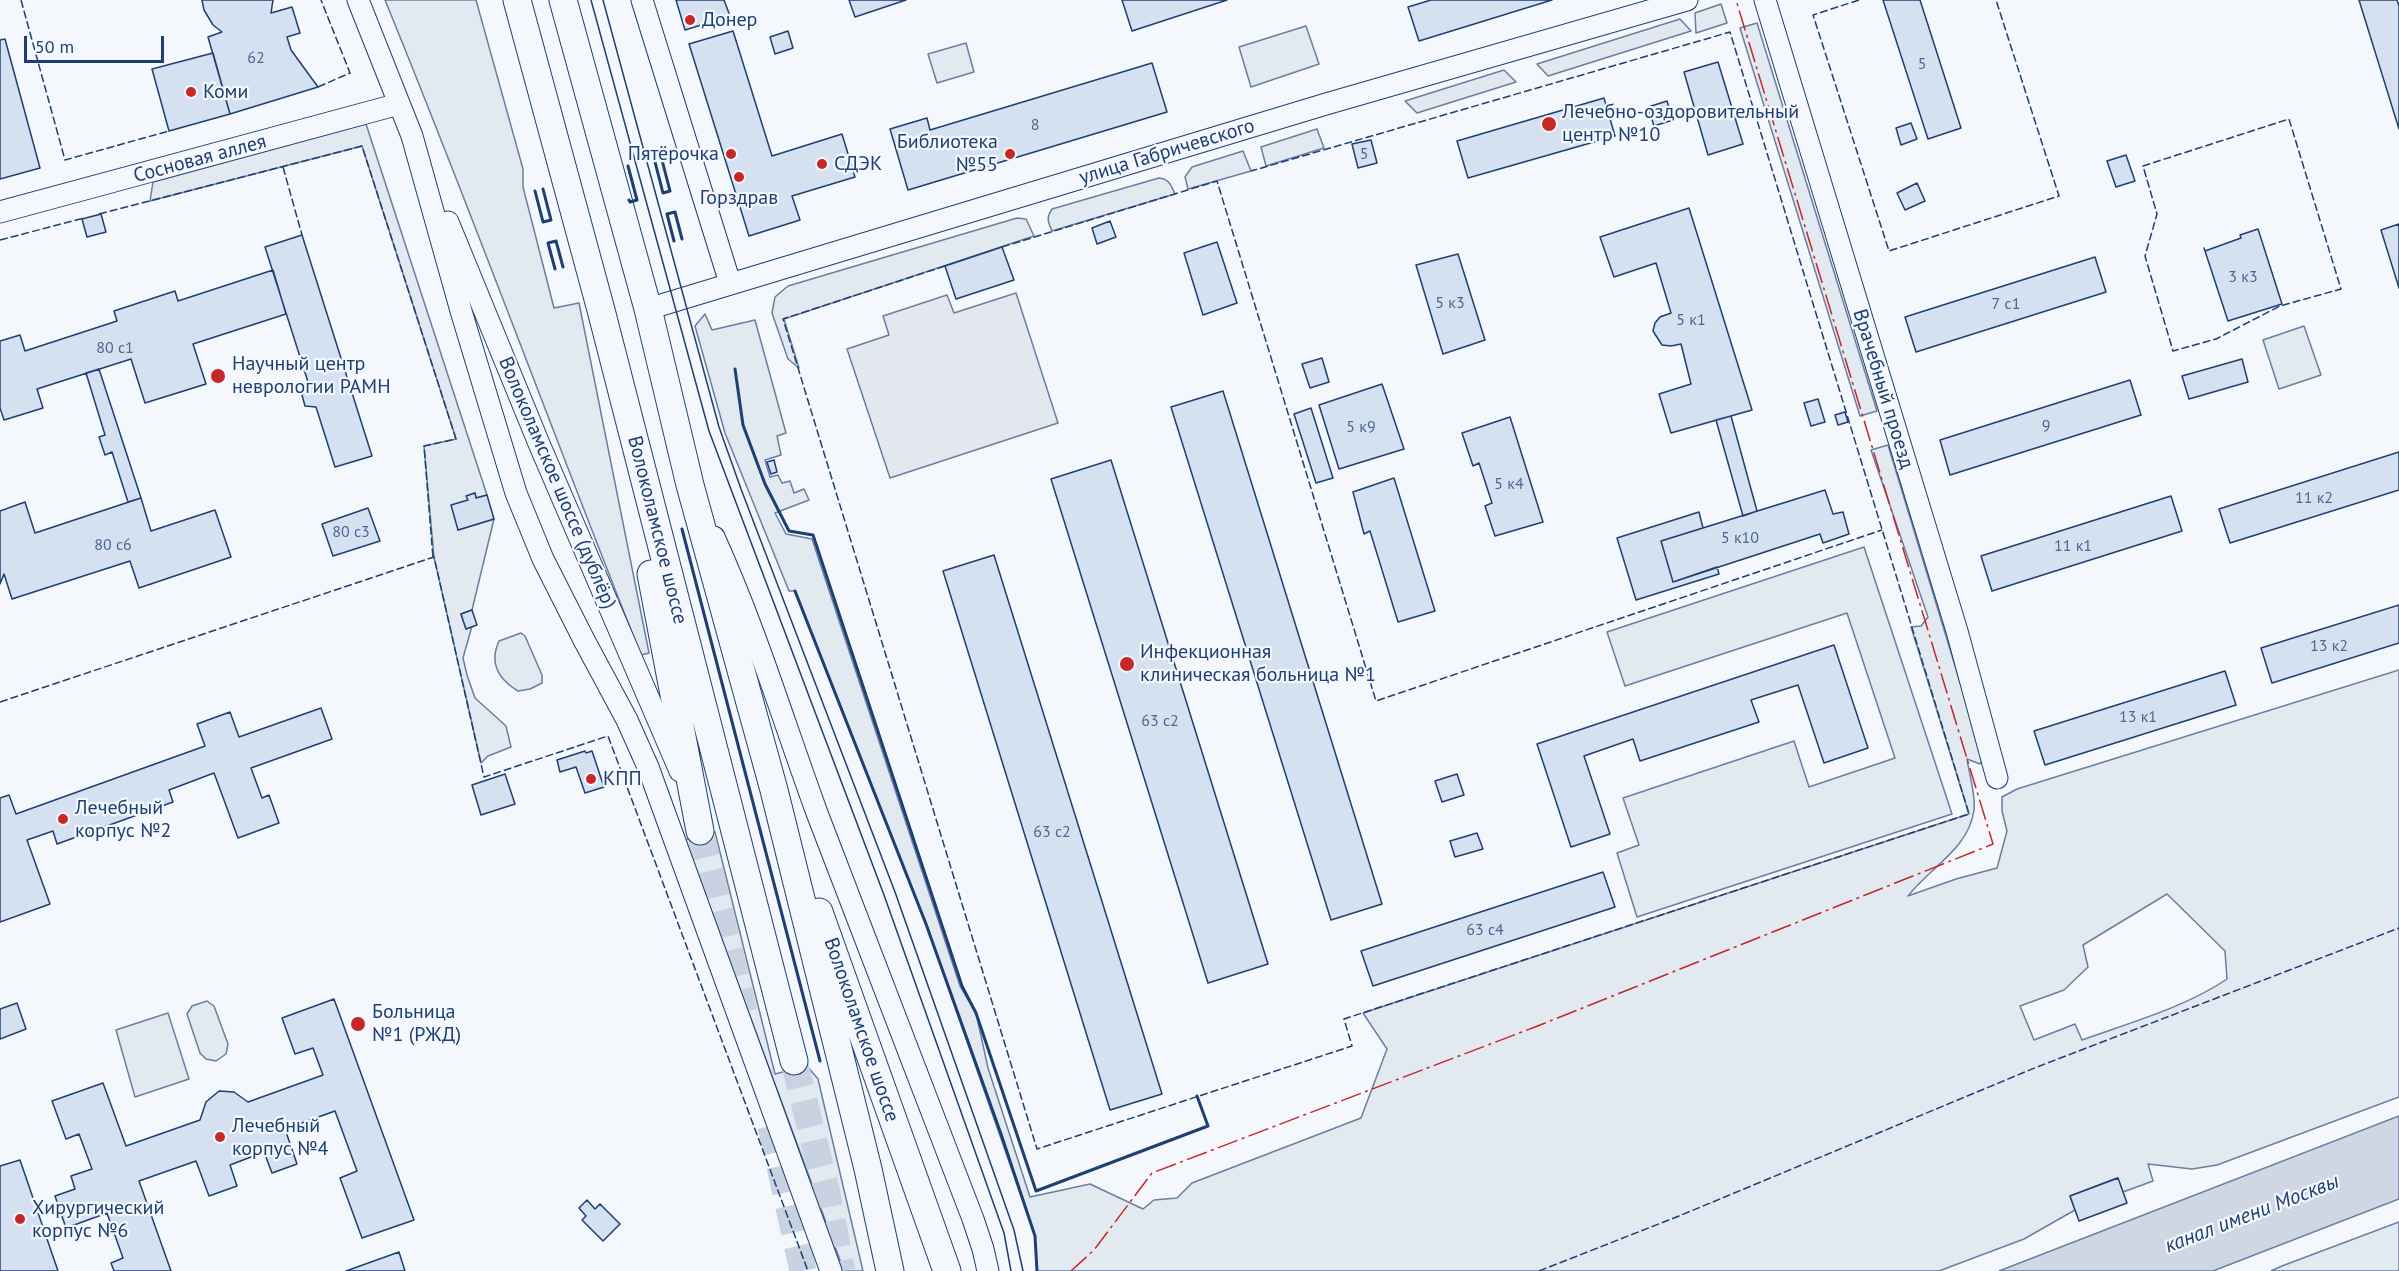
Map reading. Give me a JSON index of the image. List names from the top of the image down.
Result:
{
  "streets": {
    "main road": ["Волоколамское шоссе"],
    "street": [
      "улица Габричевского",
      "Сосновая аллея",
      "Врачебный проезд",
      "Волоколамское шоссе (дублёр)"
    ]
  },
  "crossings": [
    ["улица Габричевского", "Волоколамское шоссе"]
  ],
  "water": ["канал имени Москвы"],
  "places": [
    "Донер",
    "Коми",
    "Лечебно-оздоровительный центр №10",
    "Пятёрочка",
    "Библиотека №55",
    "СДЭК",
    "Горздрав",
    "Научный центр неврологии РАМН",
    "Инфекционная клиническая больница №1",
    "КПП",
    "Лечебный корпус №2",
    "Больница №1 (РЖД)",
    "Лечебный корпус №4",
    "Хирургический корпус №6"
  ],
  "house_numbers": [
    "62",
    "5",
    "8",
    "5",
    "3 к3",
    "5 к3",
    "7 с1",
    "5 к1",
    "80 с1",
    "9",
    "5 к9",
    "5 к4",
    "11 к2",
    "80 с3",
    "5 к10",
    "80 с6",
    "11 к1",
    "13 к2",
    "13 к1",
    "63 с2",
    "63 с2",
    "63 с4"
  ],
  "scale_bar": "50 m"
}
